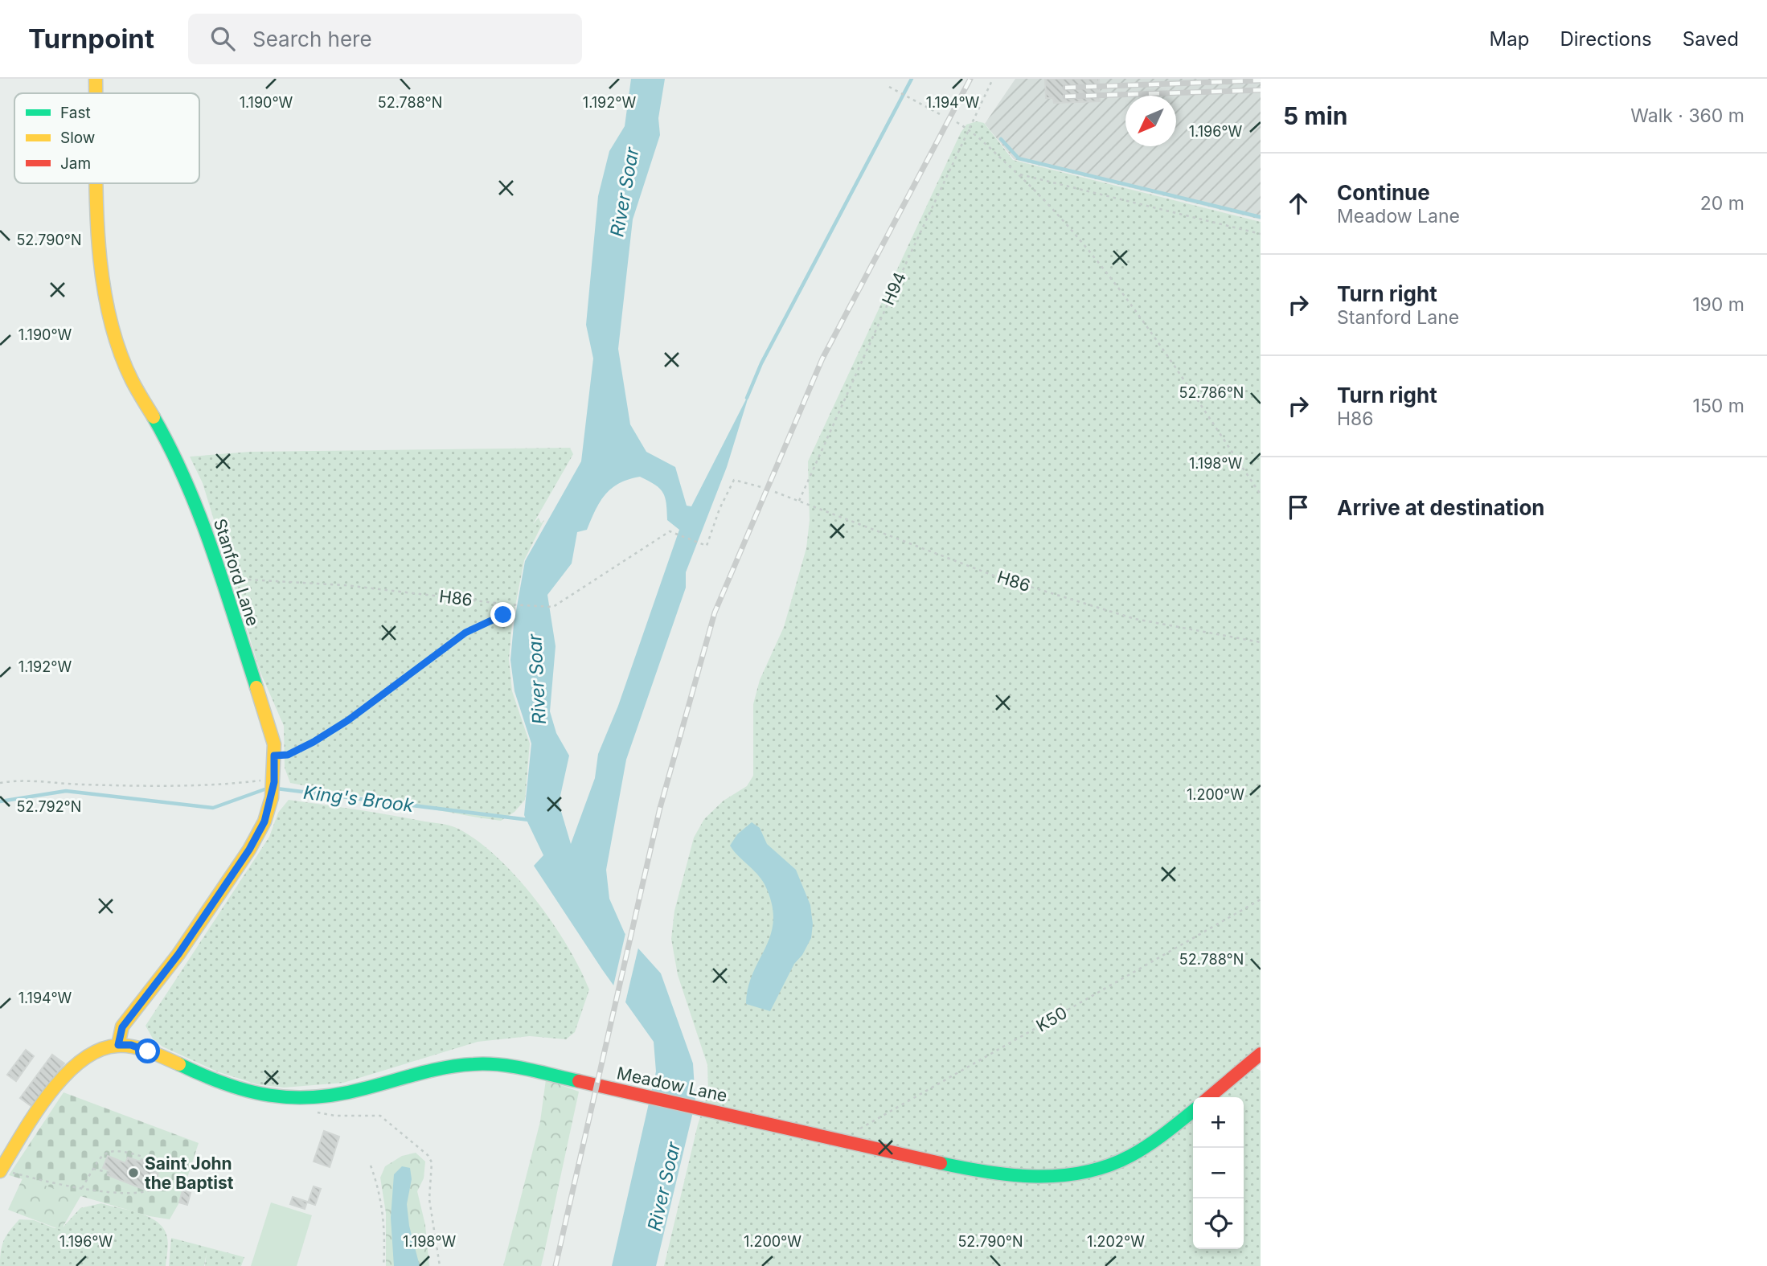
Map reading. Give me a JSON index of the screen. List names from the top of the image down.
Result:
{
  "streets": {
    "street": ["Stanford Lane", "Meadow Lane"],
    "path": ["H94", "H86", "K50"]
  },
  "crossings": [
    ["H94", "H86"],
    ["Stanford Lane", "H86"],
    ["Stanford Lane", "Meadow Lane"],
    ["K50", "Meadow Lane"]
  ],
  "water": ["River Soar", "King's Brook"],
  "places": ["Saint John the Baptist"],
  "legend": ["Fast", "Slow", "Jam"],
  "north": "bottom left",
  "page": {
    "header": "Turnpoint",
    "search": "Search here",
    "nav": ["Map", "Directions", "Saved"],
    "heading": ["5 min", "Walk · 360 m"],
    "list": [
      ["Continue", "Meadow Lane", "20 m"],
      ["Turn right", "Stanford Lane", "190 m"],
      ["Turn right", "H86", "150 m"],
      "Arrive at destination"
    ],
    "map_buttons": ["+", "−"]
  },
  "coordinates": [
    "1.190°W",
    "1.192°W",
    "1.194°W",
    "52.788°N",
    "1.196°W",
    "52.790°N",
    "52.786°N",
    "1.198°W",
    "1.200°W",
    "52.792°N",
    "1.202°W"
  ]
}
